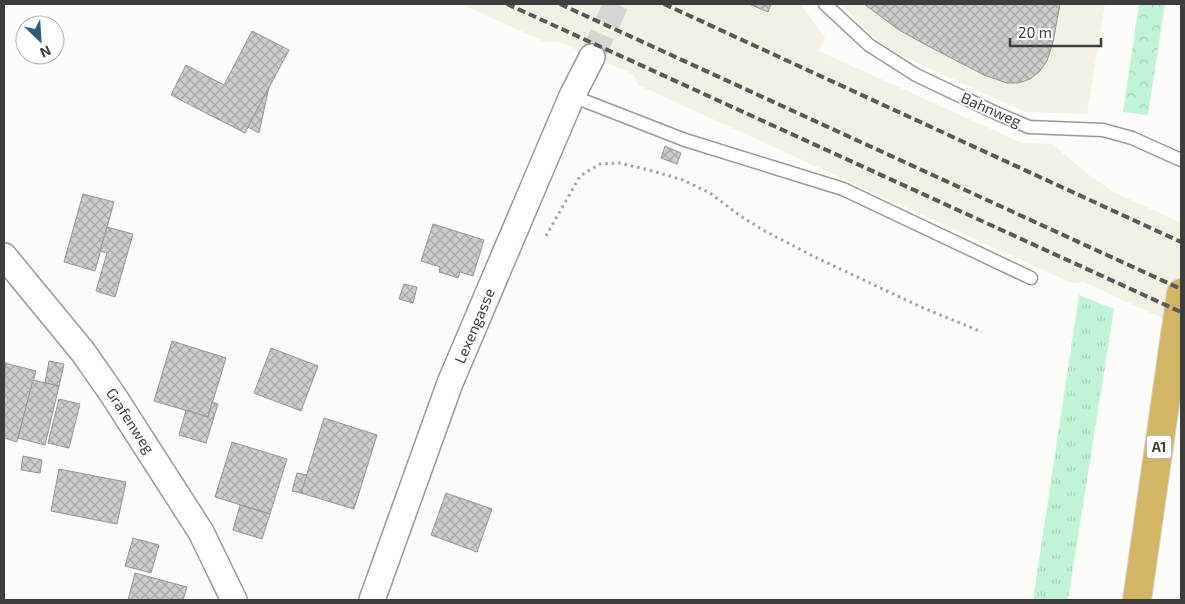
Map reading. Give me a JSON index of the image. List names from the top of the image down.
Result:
{
  "streets": {
    "highway": ["A1"],
    "street": ["Lexengasse", "Grafenweg"],
    "lane": ["Bahnweg"]
  },
  "scale_bar": "20 m",
  "north": "bottom right"
}
